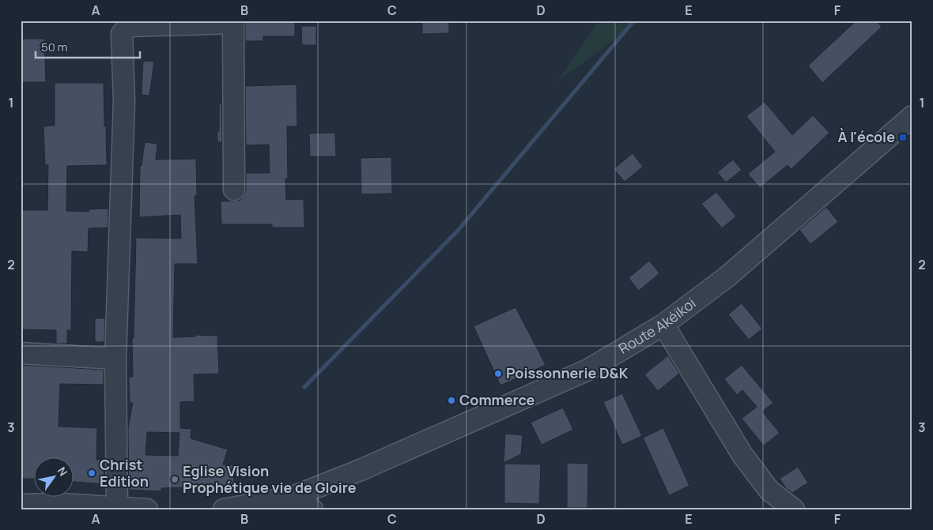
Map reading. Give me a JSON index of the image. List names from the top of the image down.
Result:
{
  "streets": {
    "street": ["Route Akéikoi"]
  },
  "places": {
    "transit": ["À l'école"],
    "other": [
      "Poissonnerie D&K",
      "Commerce",
      "Christ Edition",
      "Eglise Vision Prophétique vie de Gloire"
    ]
  },
  "scale_bar": "50 m",
  "north": "top right",
  "grid": {
    "columns": [
      "A",
      "B",
      "C",
      "D",
      "E",
      "F"
    ],
    "rows": ["1", "2", "3"]
  }
}
